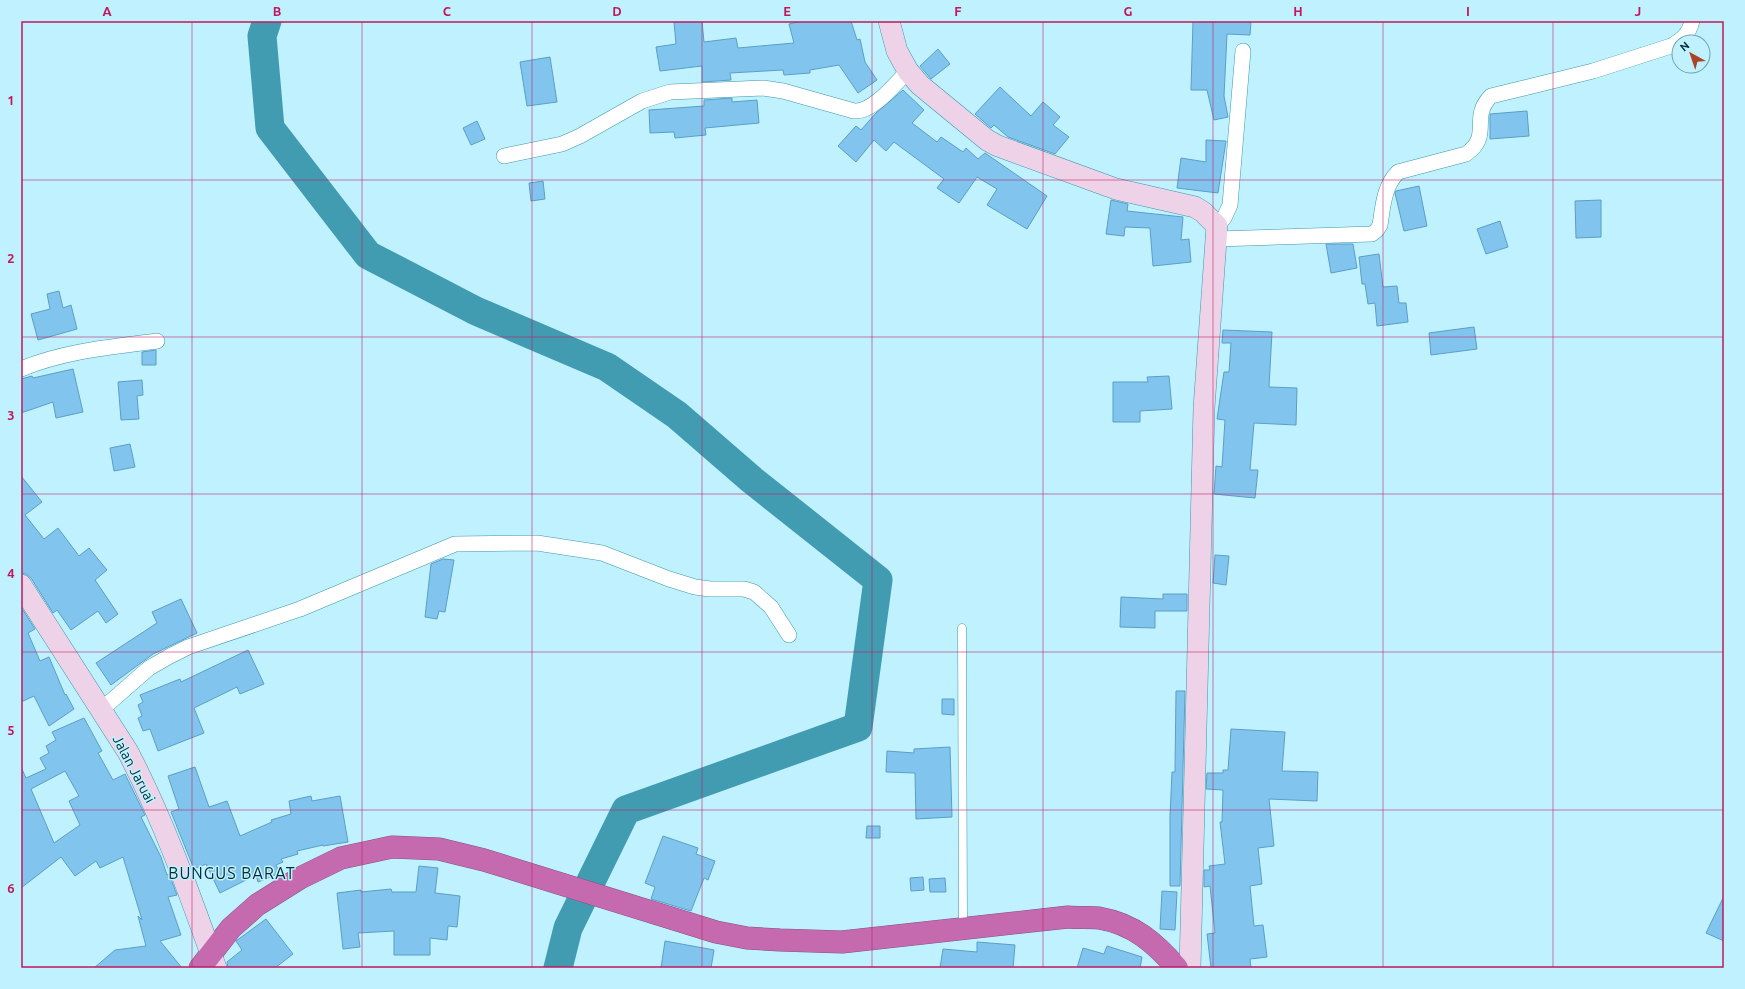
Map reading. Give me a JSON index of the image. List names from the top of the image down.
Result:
{
  "streets": {
    "street": ["Jalan Jaruai"]
  },
  "districts": ["BUNGUS BARAT"],
  "north": "top left",
  "grid": {
    "columns": [
      "A",
      "B",
      "C",
      "D",
      "E",
      "F",
      "G",
      "H",
      "I",
      "J"
    ],
    "rows": [
      "1",
      "2",
      "3",
      "4",
      "5",
      "6"
    ]
  }
}
